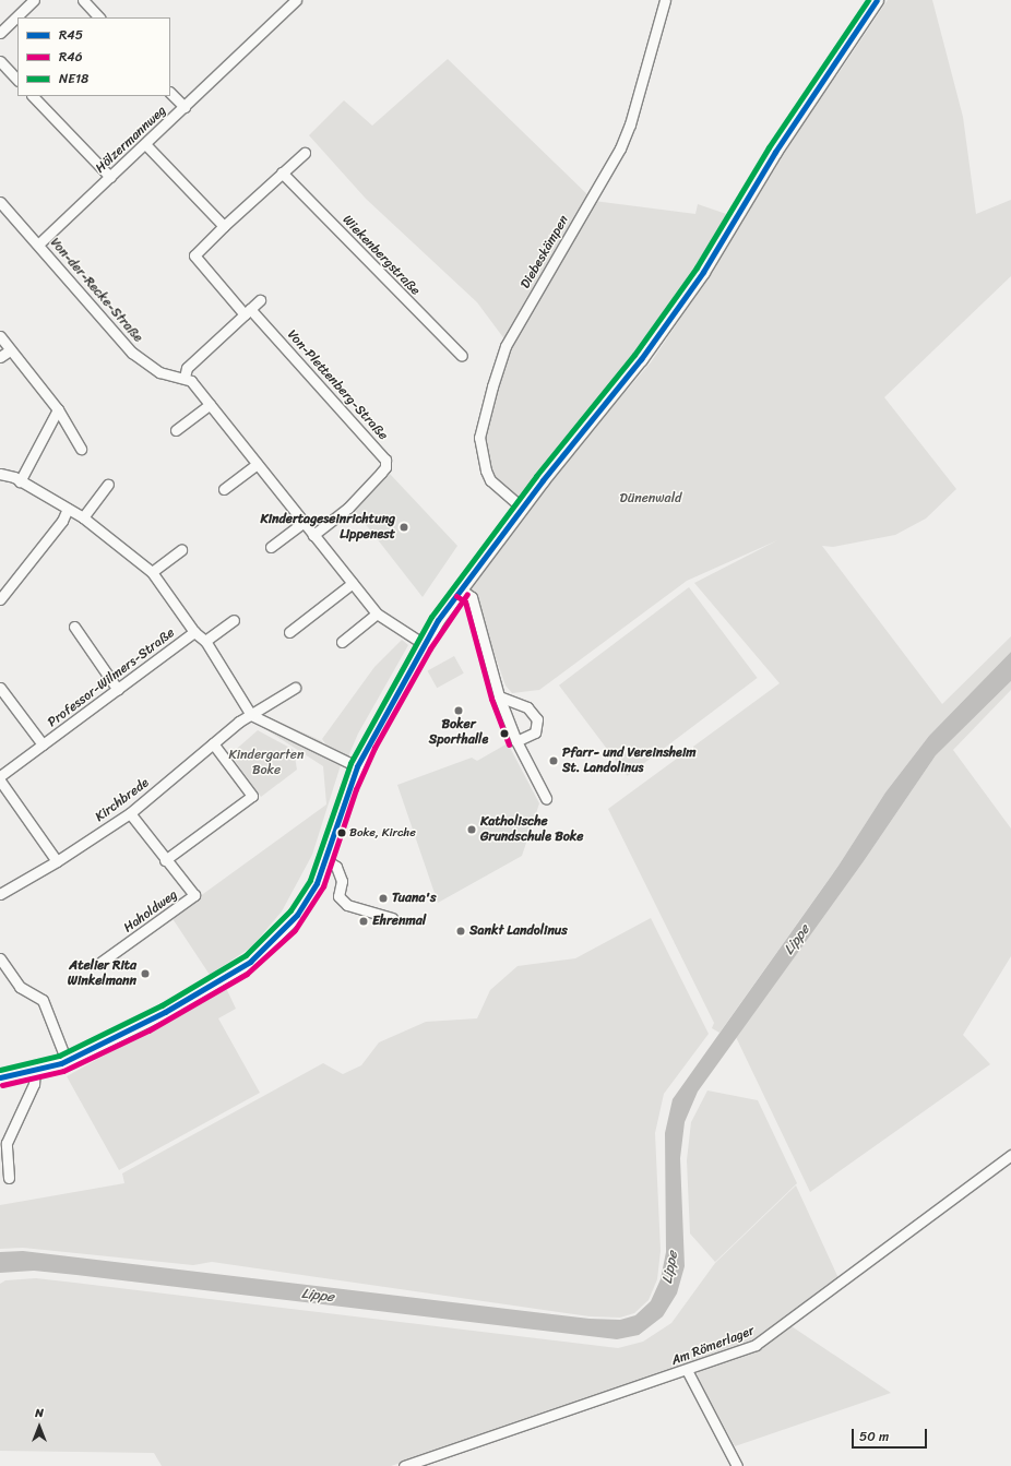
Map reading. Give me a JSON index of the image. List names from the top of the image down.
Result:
{
  "streets": {
    "street": [
      "Hölzermannweg",
      "Diebeskämpen",
      "Wiekenbergstraße",
      "Von-der-Recke-Straße",
      "Von-Plettenberg-Straße",
      "Professor-Wilmers-Straße",
      "Kirchbrede",
      "Haholdweg",
      "Am Römerlager"
    ]
  },
  "crossings": [
    ["Hölzermannweg", "Von-der-Recke-Straße"],
    ["Kirchbrede", "Haholdweg"]
  ],
  "water": ["Lippe"],
  "parks": ["Dünenwald", "Kindergarten Boke"],
  "places": [
    "Kindertageseinrichtung Lippenest",
    "Boker Sporthalle",
    "Pfarr- und Vereinsheim St. Landolinus",
    "Katholische Grundschule Boke",
    "Boke, Kirche",
    "Tuana's",
    "Ehrenmal",
    "Sankt Landolinus",
    "Atelier Rita Winkelmann"
  ],
  "lines": ["transit line R45", "transit line NE18", "transit line R46"],
  "legend": ["R45", "R46", "NE18"],
  "scale_bar": "50 m",
  "north": "top"
}
